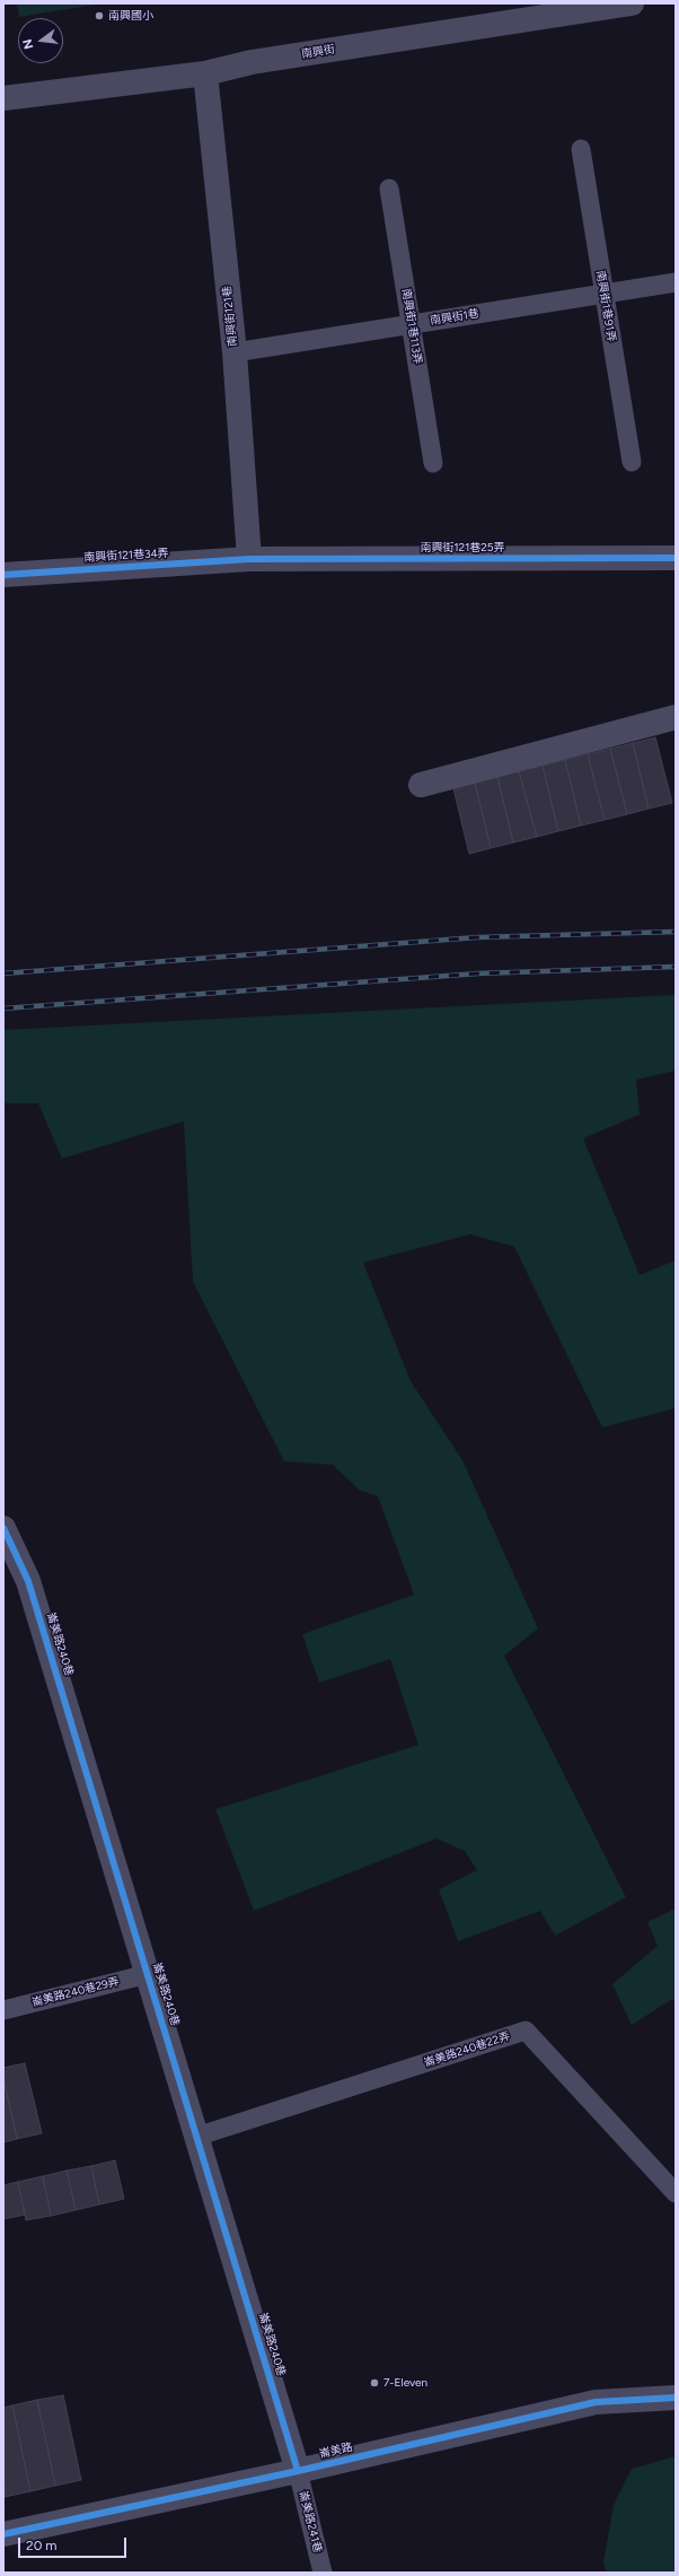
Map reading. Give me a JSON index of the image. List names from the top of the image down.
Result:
{
  "streets": {
    "street": [
      "南興街",
      "南興街121巷",
      "南興街121巷25弄",
      "南興街121巷34弄",
      "崙美路240巷",
      "崙美路"
    ],
    "lane": [
      "南興街1巷91弄",
      "南興街1巷",
      "南興街1巷113弄",
      "崙美路240巷29弄",
      "崙美路240巷22弄",
      "崙美路241巷"
    ]
  },
  "crossings": [
    ["南興街", "南興街121巷"],
    ["南興街1巷91弄", "南興街1巷"],
    ["南興街121巷", "南興街1巷"],
    ["南興街121巷", "南興街121巷25弄"],
    ["南興街121巷", "南興街121巷34弄"],
    ["南興街1巷", "南興街1巷113弄"],
    ["南興街121巷25弄", "南興街121巷34弄"],
    ["崙美路240巷", "崙美路240巷29弄"],
    ["崙美路240巷", "崙美路240巷22弄"],
    ["崙美路240巷", "崙美路"],
    ["崙美路240巷", "崙美路241巷"],
    ["崙美路", "崙美路241巷"]
  ],
  "places": ["南興國小", "7-Eleven"],
  "scale_bar": "20 m",
  "north": "left"
}
